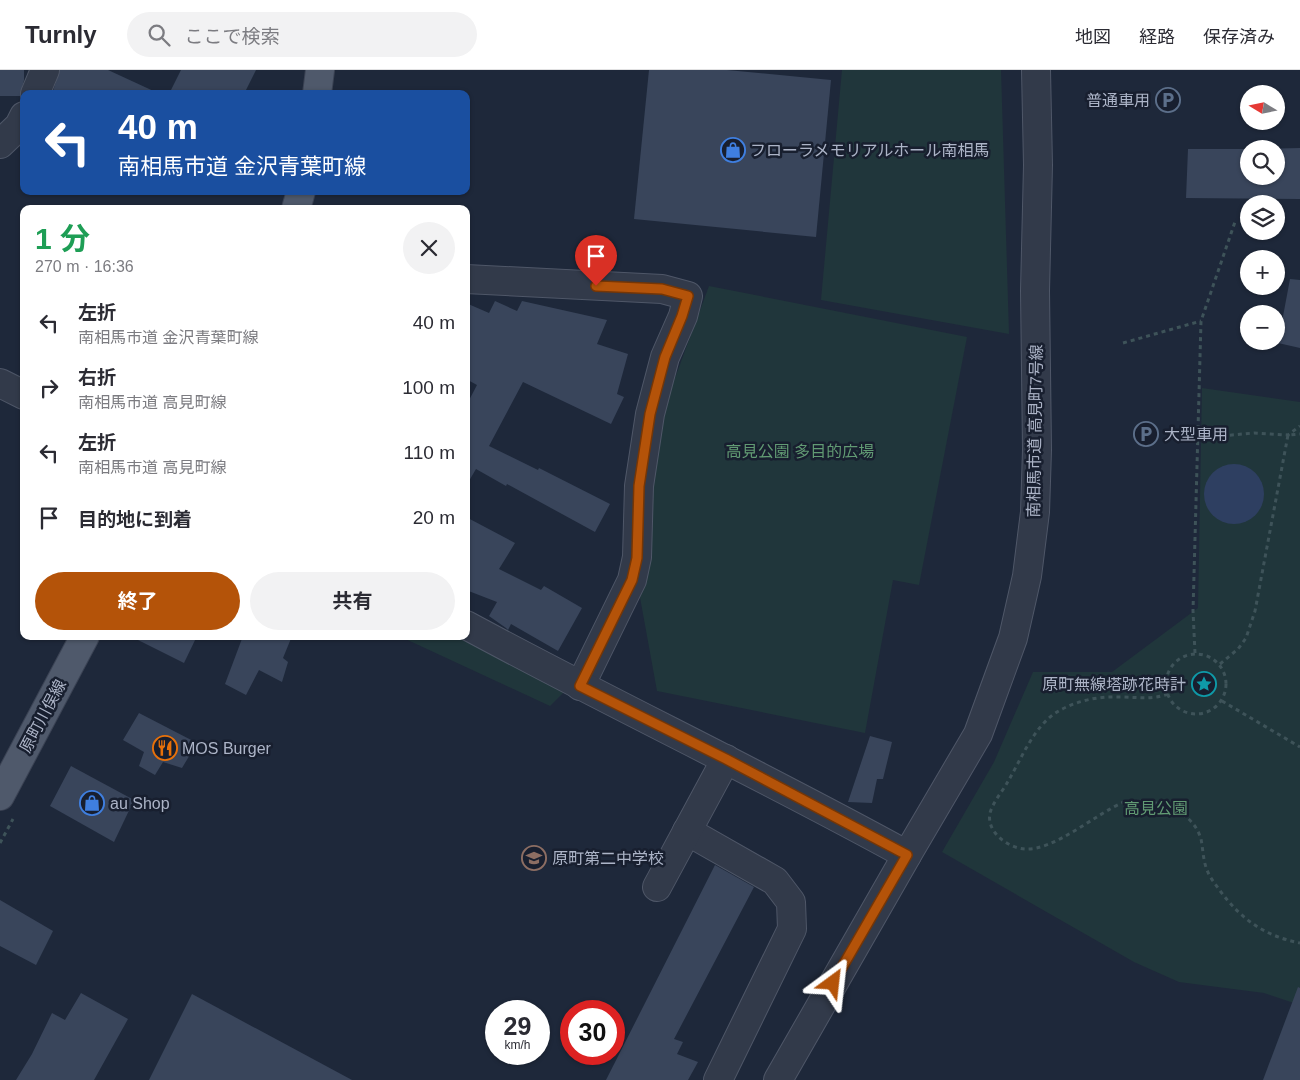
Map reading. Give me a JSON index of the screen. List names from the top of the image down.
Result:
{
  "streets": {
    "main road": ["原町川俣線"],
    "street": ["南相馬市道 高見町7号線"]
  },
  "parks": ["高見公園 多目的広場", "高見公園"],
  "places": {
    "parking": ["普通車用", "大型車用"],
    "shop": ["フローラメモリアルホール南相馬", "au Shop"],
    "place": ["原町無線塔跡花時計"],
    "restaurant": ["MOS Burger"],
    "school or university": ["原町第二中学校"]
  },
  "north": "left",
  "page": {
    "header": "Turnly",
    "search": "ここで検索",
    "nav": ["地図", "経路", "保存済み"],
    "map_buttons": ["+", "−"],
    "turn": ["40 m", "南相馬市道 金沢青葉町線"],
    "heading": ["1 分", "270 m · 16:36"],
    "list": [
      {
        "name": "左折",
        "note": "南相馬市道 金沢青葉町線",
        "value": "40 m"
      },
      {
        "name": "右折",
        "note": "南相馬市道 高見町線",
        "value": "100 m"
      },
      {
        "name": "左折",
        "note": "南相馬市道 高見町線",
        "value": "110 m"
      },
      {
        "name": "目的地に到着",
        "value": "20 m"
      }
    ],
    "buttons": ["終了", "共有"],
    "speed": "29 km/h",
    "limit": "30"
  }
}
